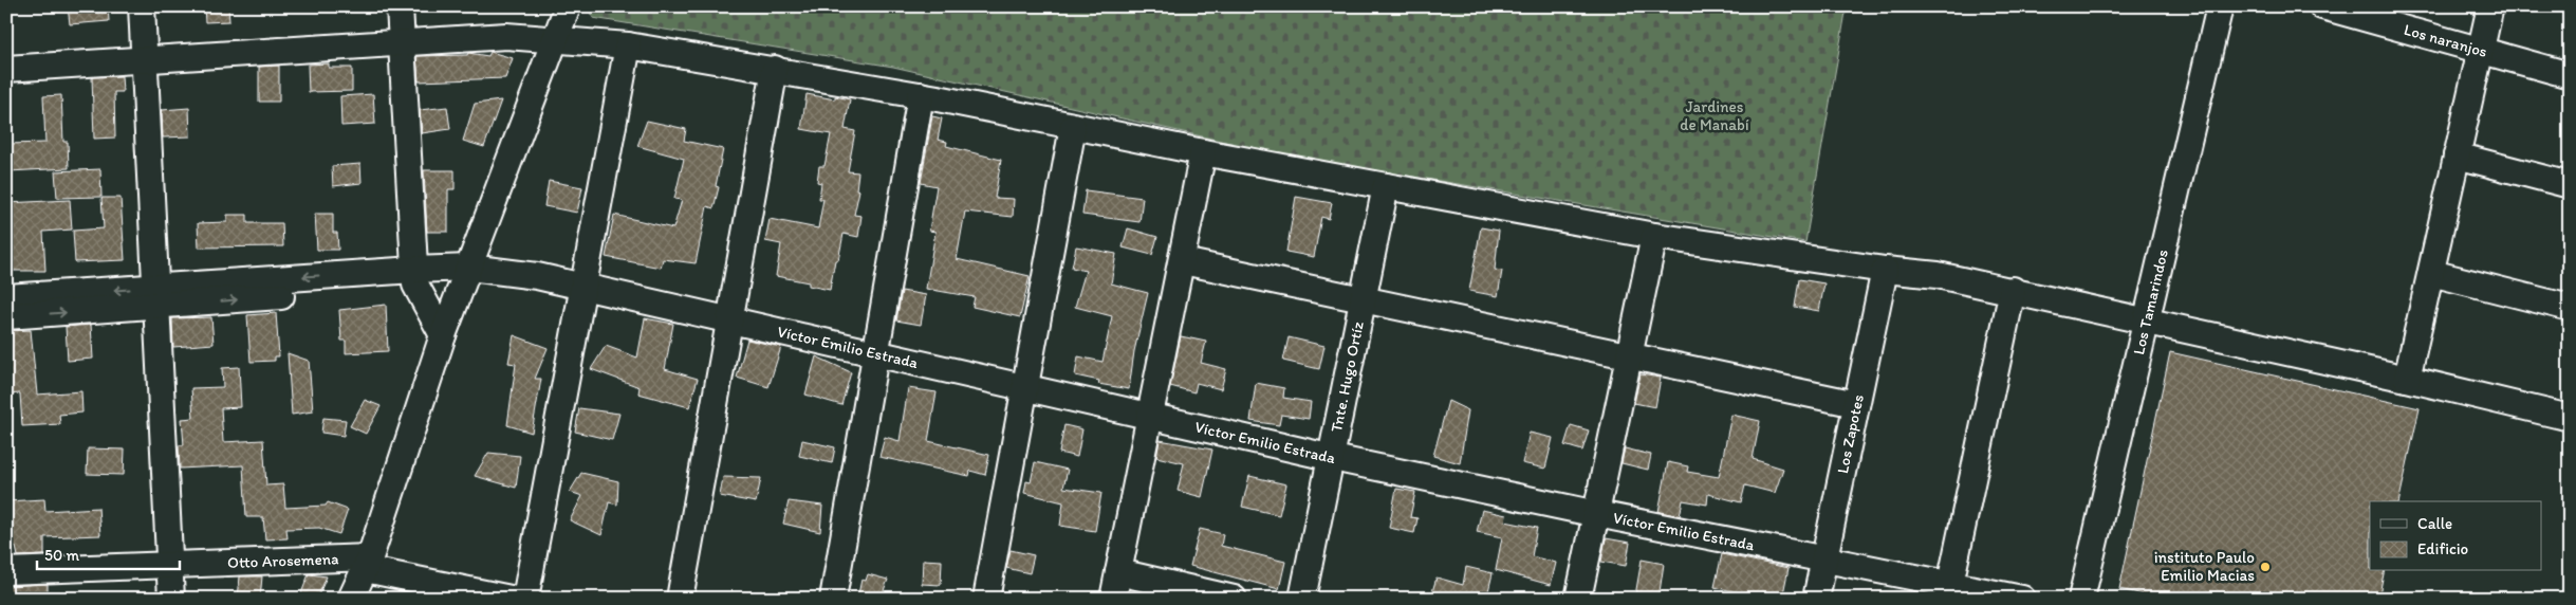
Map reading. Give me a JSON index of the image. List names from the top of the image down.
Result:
{
  "streets": {
    "street": [
      "Los naranjos",
      "Los Tamarindos",
      "Víctor Emilio Estrada",
      "Tnte. Hugo Ortíz",
      "Los Zapotes",
      "Otto Arosemena"
    ]
  },
  "crossings": [
    ["Víctor Emilio Estrada", "Tnte. Hugo Ortíz"],
    ["Víctor Emilio Estrada", "Los Zapotes"]
  ],
  "parks": ["Jardines de Manabí"],
  "places": ["instituto Paulo Emilio Macias"],
  "legend": ["Calle", "Edificio"],
  "scale_bar": "50 m"
}
